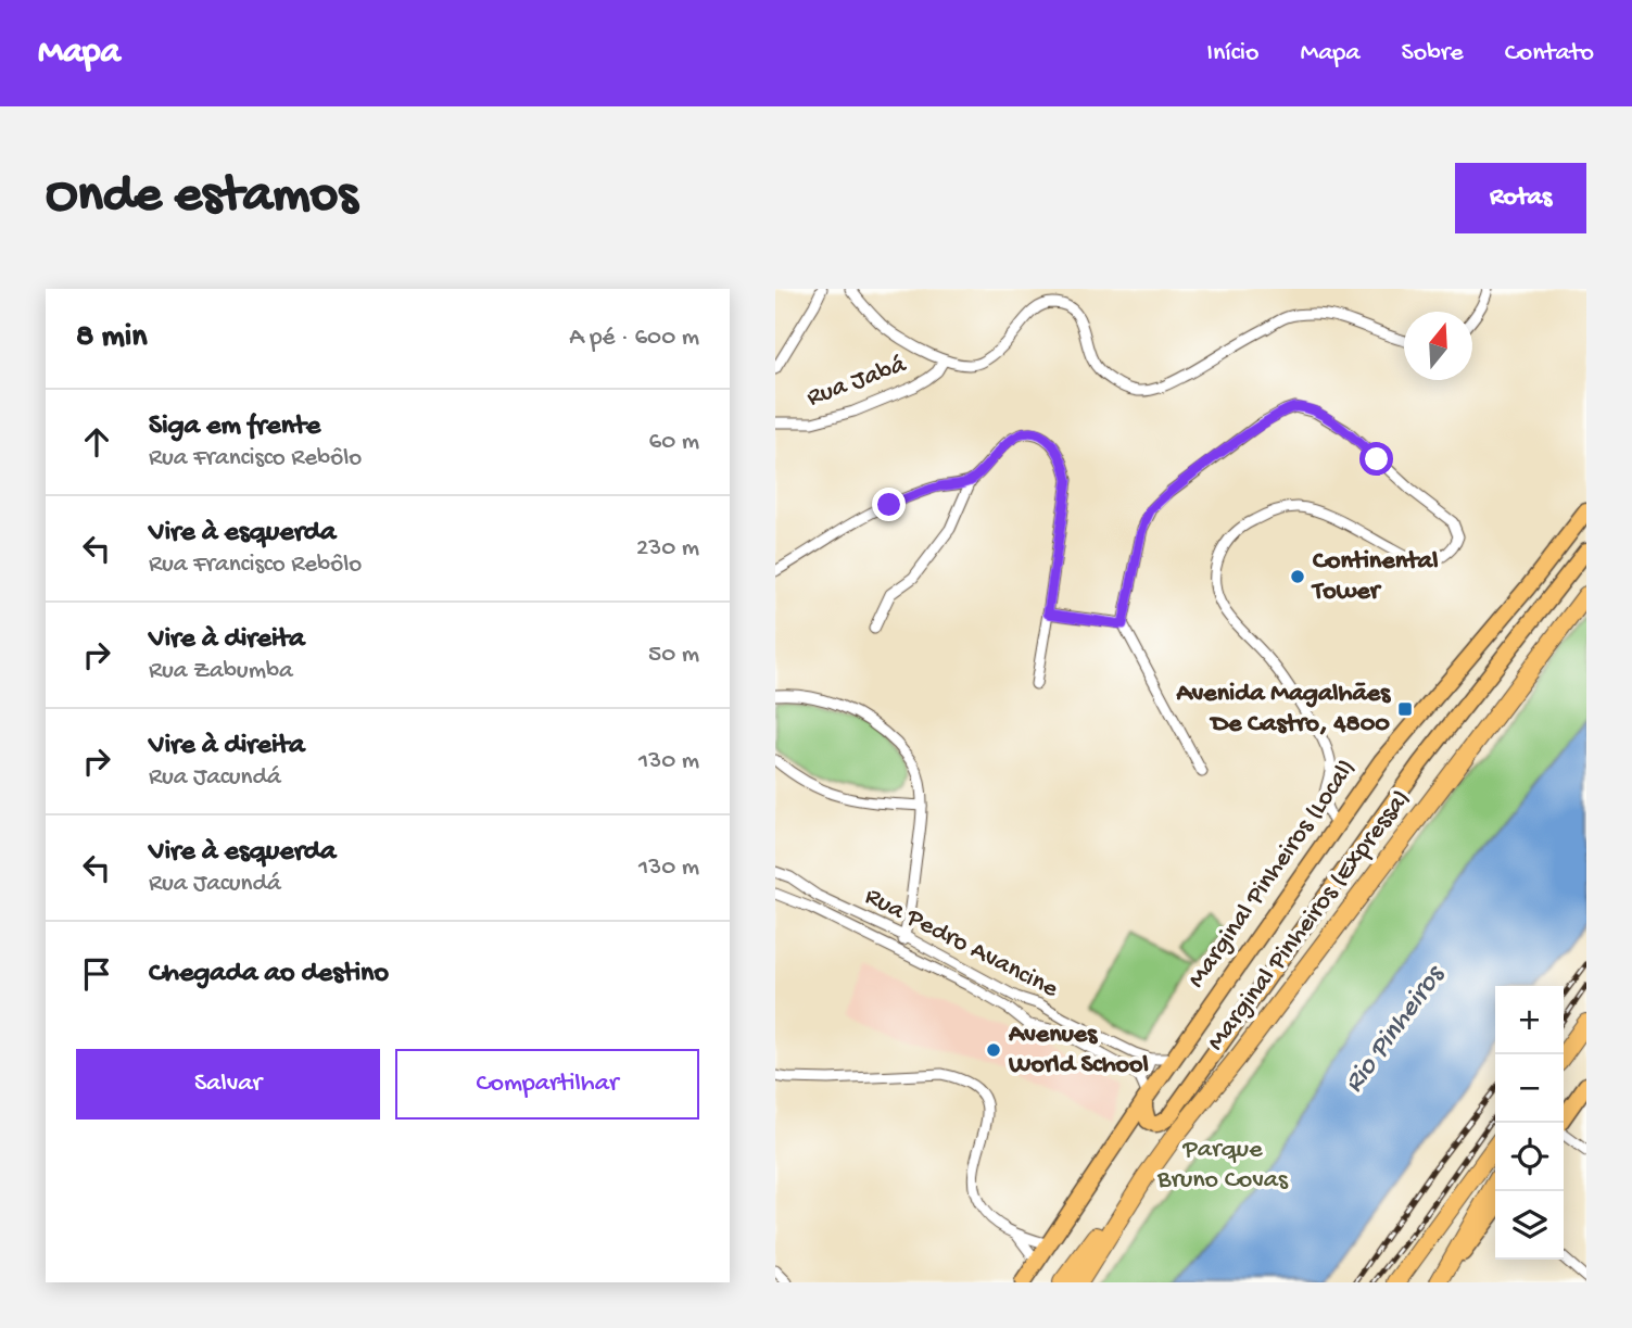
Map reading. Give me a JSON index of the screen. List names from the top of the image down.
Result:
{
  "streets": {
    "highway": ["Marginal Pinheiros (Local)", "Marginal Pinheiros (Expressa)"],
    "street": ["Rua Jabá", "Rua Pedro Avancine"]
  },
  "crossings": [
    ["Marginal Pinheiros (Local)", "Rua Pedro Avancine"]
  ],
  "water": ["Rio Pinheiros"],
  "parks": ["Parque Bruno Covas"],
  "places": {
    "other": ["Continental Tower", "Avenues World School"],
    "transit": ["Avenida Magalhães De Castro, 4800"]
  },
  "north": "top",
  "page": {
    "header": "Mapa",
    "nav": [
      "Início",
      "Mapa",
      "Sobre",
      "Contato"
    ],
    "buttons": [
      "Rotas",
      ["Salvar", "Compartilhar"]
    ],
    "title": "Onde estamos",
    "heading": ["8 min", "A pé · 600 m"],
    "list": [
      ["Siga em frente", "Rua Francisco Rebôlo", "60 m"],
      ["Vire à esquerda", "Rua Francisco Rebôlo", "230 m"],
      ["Vire à direita", "Rua Zabumba", "50 m"],
      ["Vire à direita", "Rua Jacundá", "130 m"],
      ["Vire à esquerda", "Rua Jacundá", "130 m"],
      "Chegada ao destino"
    ],
    "map_buttons": ["+", "−"]
  }
}
